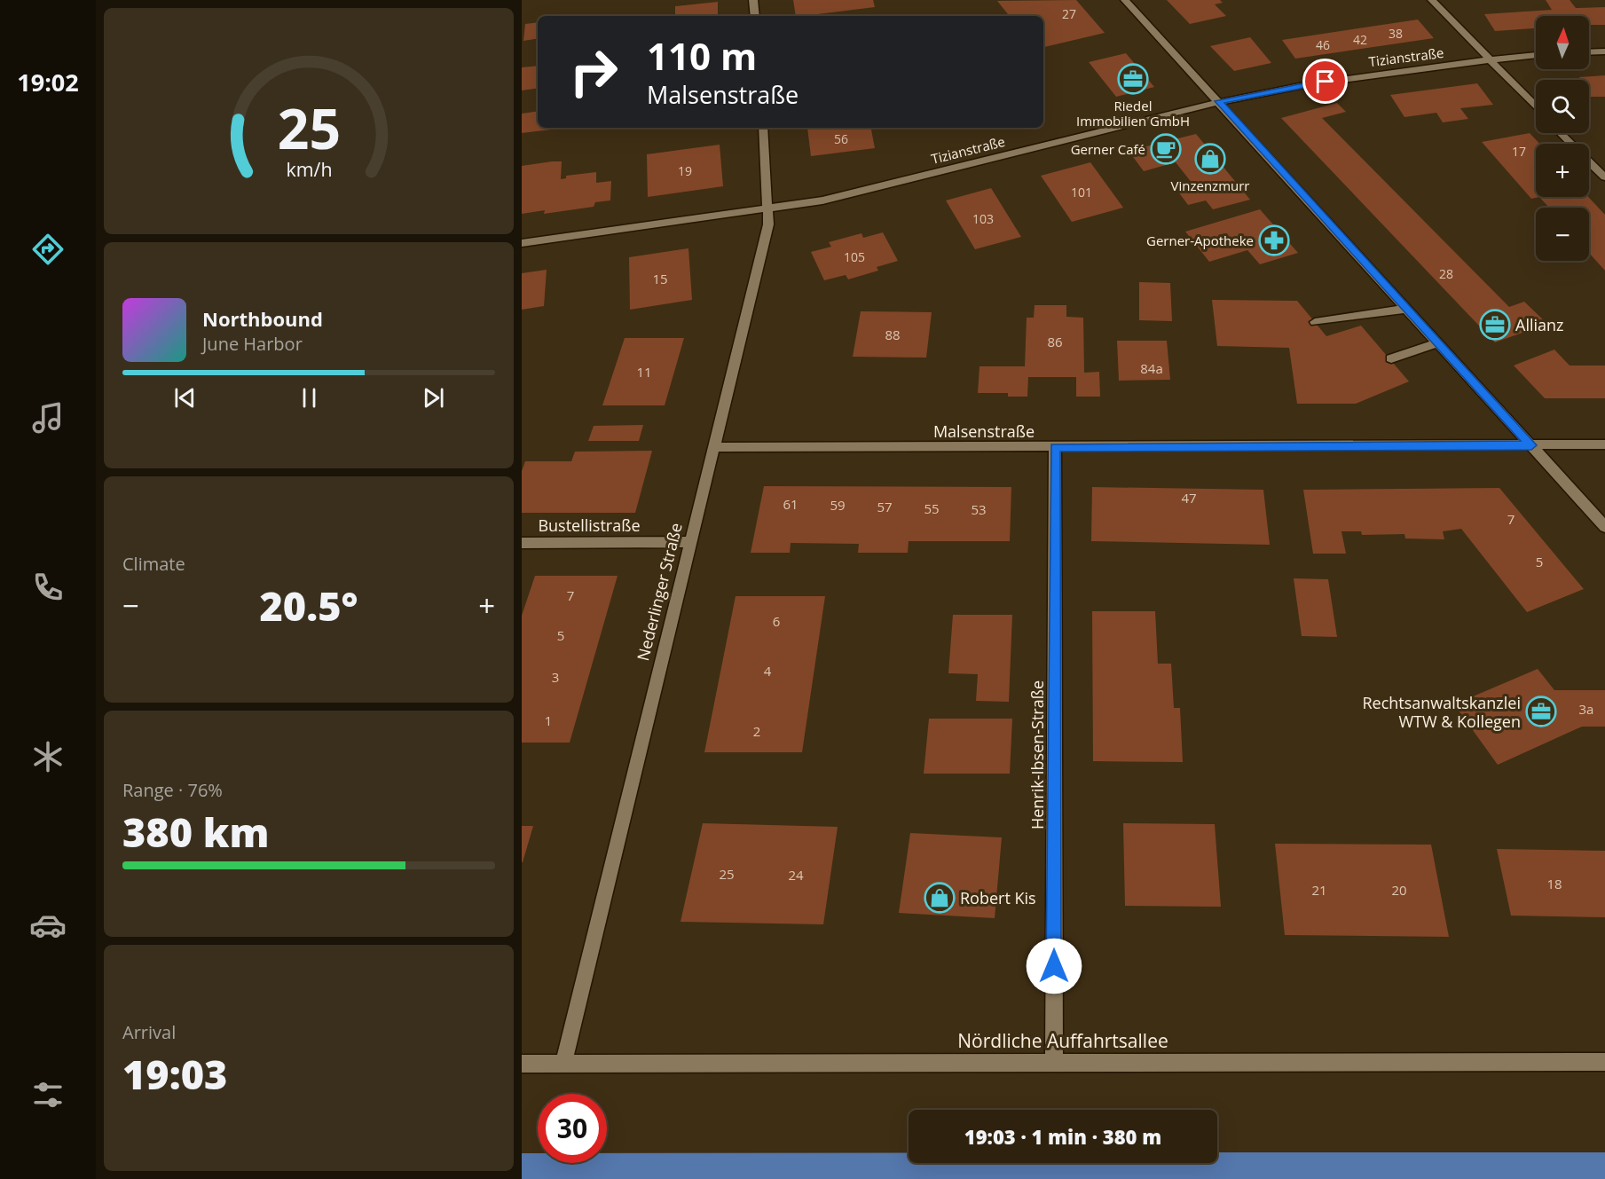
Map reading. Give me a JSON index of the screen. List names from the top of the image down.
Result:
{
  "streets": {
    "street": [
      "Tizianstraße",
      "Malsenstraße",
      "Bustellistraße",
      "Nederlinger Straße",
      "Henrik-Ibsen-Straße",
      "Nördliche Auffahrtsallee"
    ]
  },
  "crossings": [
    ["Tizianstraße", "Nederlinger Straße"],
    ["Malsenstraße", "Nederlinger Straße"],
    ["Malsenstraße", "Henrik-Ibsen-Straße"],
    ["Bustellistraße", "Nederlinger Straße"],
    ["Nederlinger Straße", "Nördliche Auffahrtsallee"],
    ["Henrik-Ibsen-Straße", "Nördliche Auffahrtsallee"]
  ],
  "places": {
    "office": ["Riedel Immobilien GmbH", "Allianz", "Rechtsanwaltskanzlei WTW & Kollegen"],
    "cafe": ["Gerner Café"],
    "shop": ["Vinzenzmurr", "Robert Kis"],
    "pharmacy": ["Gerner-Apotheke"]
  },
  "house_numbers": [
    "27",
    "38",
    "42",
    "46",
    "56",
    "17",
    "19",
    "101",
    "103",
    "105",
    "28",
    "15",
    "88",
    "86",
    "84a",
    "11",
    "47",
    "61",
    "59",
    "57",
    "55",
    "53",
    "7",
    "5",
    "7",
    "6",
    "5",
    "4",
    "3",
    "3a",
    "1",
    "2",
    "25",
    "24",
    "18",
    "21",
    "20"
  ],
  "north": "top",
  "page": {
    "tabs": "19:02",
    "map_buttons": ["+", "−"],
    "turn": ["110 m", "Malsenstraße"],
    "song": ["Northbound", "June Harbor"],
    "tile": [
      "Climate",
      ["Range · 76%", "380 km"],
      ["Arrival", "19:03"]
    ],
    "heat": ["−", "20.5°", "+"],
    "limit": "30",
    "trip": "19:03 · 1 min · 380 m",
    "gauge": ["25", "km/h"]
  }
}
